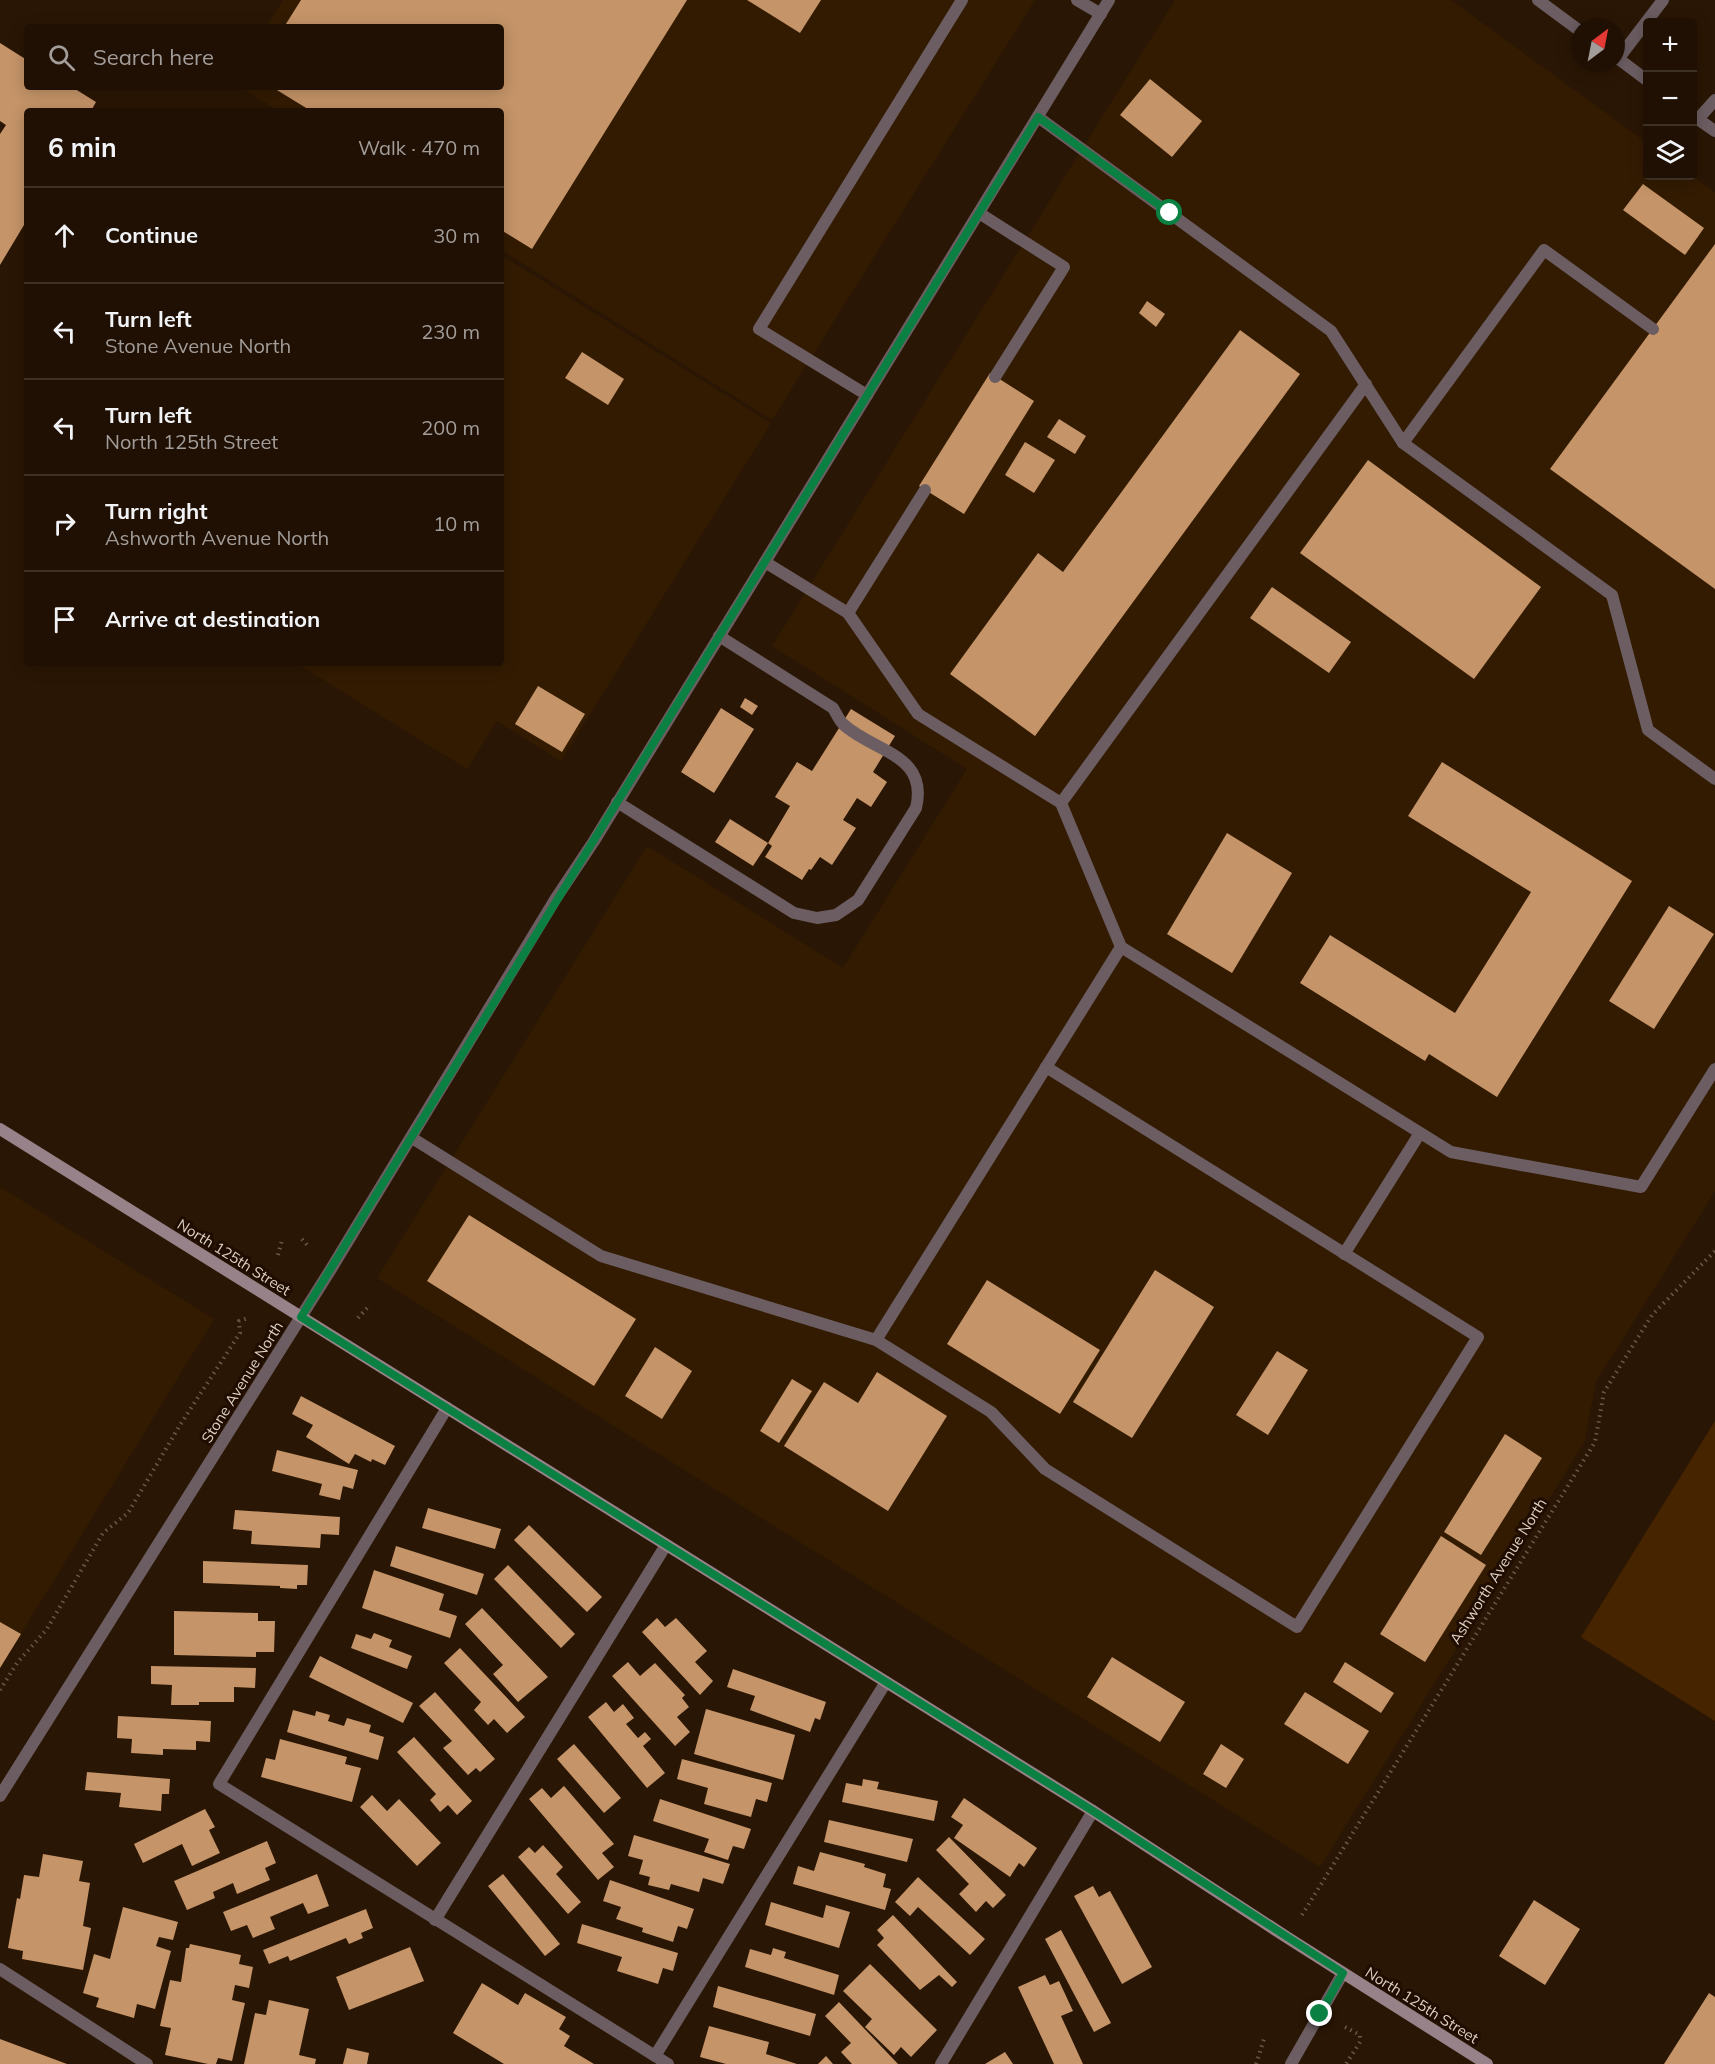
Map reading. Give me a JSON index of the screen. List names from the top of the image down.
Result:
{
  "streets": {
    "street": ["North 125th Street", "Stone Avenue North"],
    "path": ["Ashworth Avenue North"]
  },
  "crossings": [
    ["North 125th Street", "Stone Avenue North"]
  ],
  "north": "top right",
  "page": {
    "map_buttons": ["+", "−"],
    "search": "Search here",
    "heading": ["6 min", "Walk · 470 m"],
    "list": [
      ["Continue", "30 m"],
      ["Turn left", "Stone Avenue North", "230 m"],
      ["Turn left", "North 125th Street", "200 m"],
      ["Turn right", "Ashworth Avenue North", "10 m"],
      "Arrive at destination"
    ]
  }
}
